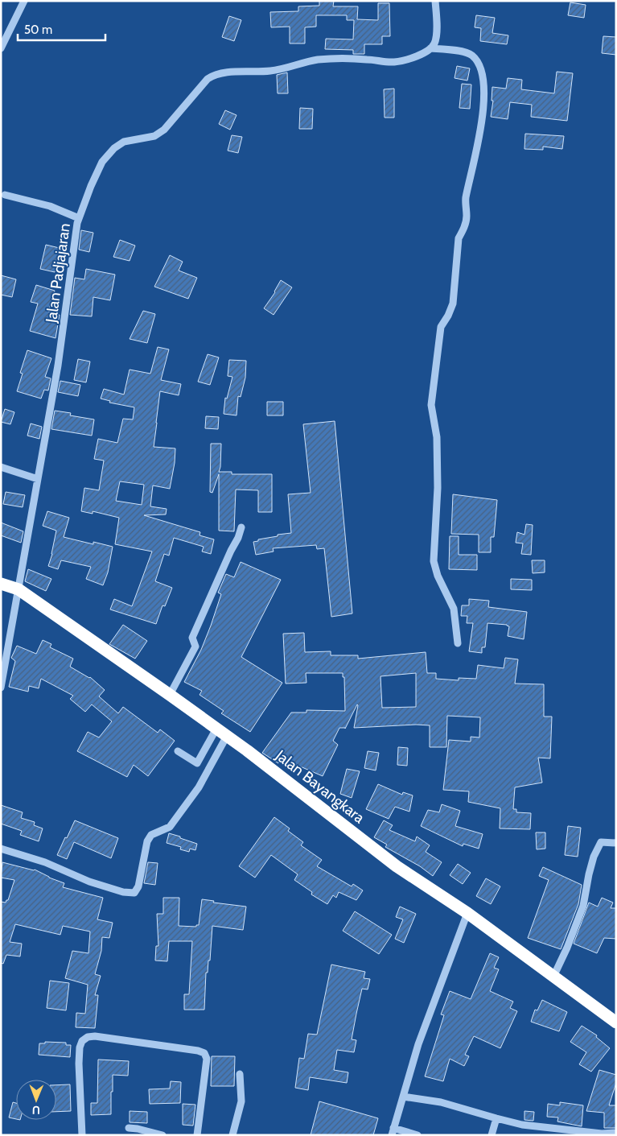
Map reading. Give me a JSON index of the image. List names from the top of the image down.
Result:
{
  "streets": {
    "highway": ["Jalan Bayangkara"],
    "street": ["Jalan Padjajaran"]
  },
  "crossings": [
    ["Jalan Padjajaran", "Jalan Bayangkara"]
  ],
  "scale_bar": "50 m",
  "north": "bottom"
}
